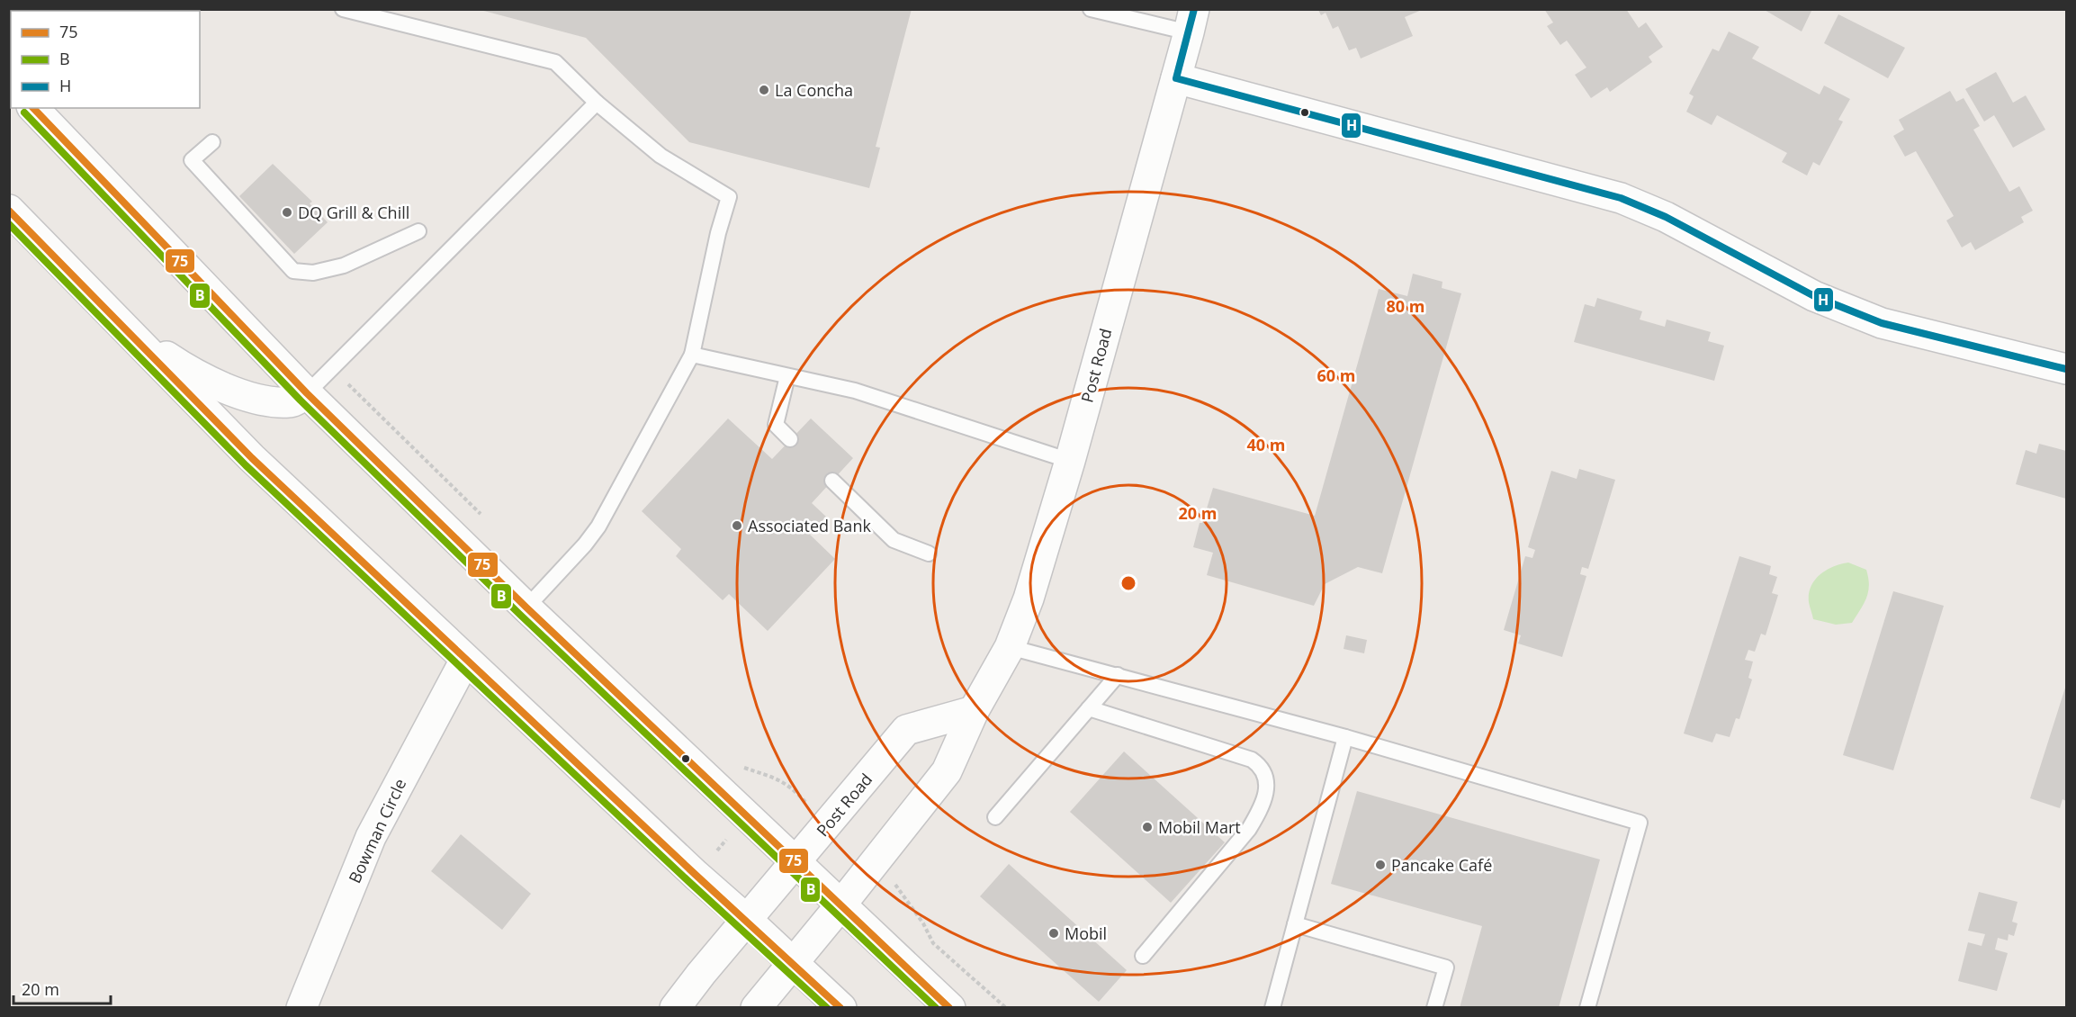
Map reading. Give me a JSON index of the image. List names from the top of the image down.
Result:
{
  "streets": {
    "street": ["Post Road", "Bowman Circle"]
  },
  "places": [
    "La Concha",
    "DQ Grill & Chill",
    "Associated Bank",
    "Mobil Mart",
    "Pancake Café",
    "Mobil"
  ],
  "lines": ["transit line H", "transit line 75", "transit line B"],
  "legend": ["75", "B", "H"],
  "scale_bar": "20 m",
  "rings": [
    "80 m",
    "60 m",
    "40 m",
    "20 m"
  ]
}
